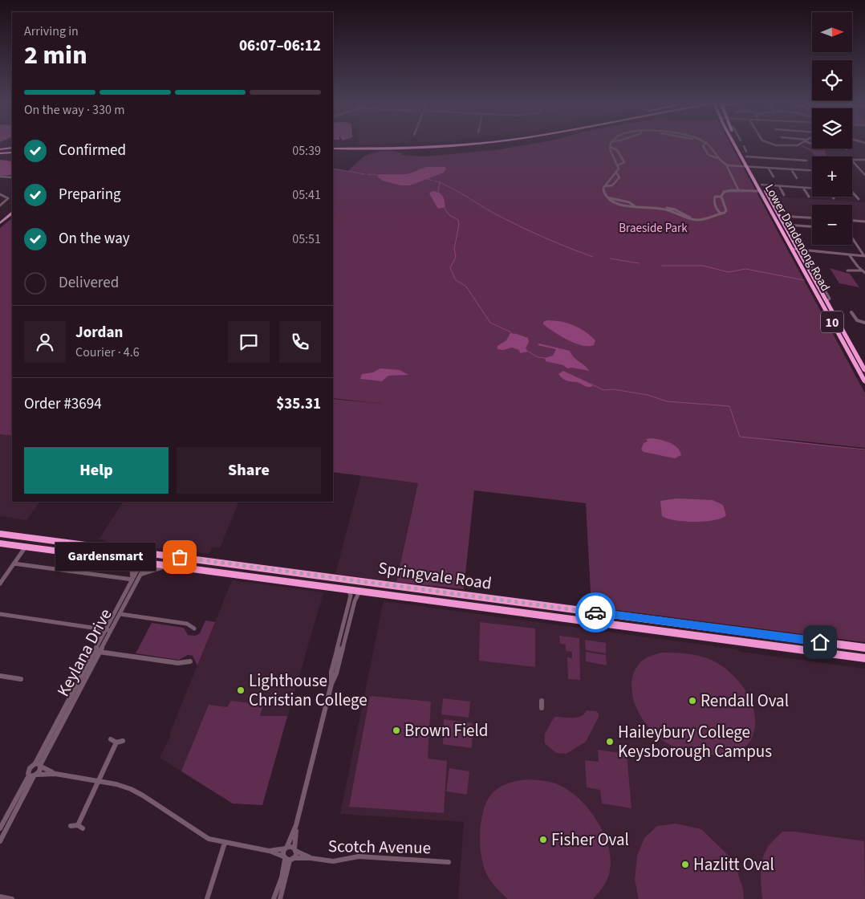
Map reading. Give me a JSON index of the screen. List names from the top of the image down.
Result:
{
  "streets": {
    "highway": [
      "Lower Dandenong Road",
      "10",
      "Springvale Road",
      "Keylana Drive"
    ],
    "street": ["Scotch Avenue"]
  },
  "crossings": [
    ["Springvale Road", "Keylana Drive"]
  ],
  "parks": ["Braeside Park"],
  "places": [
    "Gardensmart",
    "Lighthouse Christian College",
    "Rendall Oval",
    "Brown Field",
    "Haileybury College Keysborough Campus",
    "Fisher Oval",
    "Hazlitt Oval"
  ],
  "north": "right",
  "page": {
    "map_buttons": ["+", "−"],
    "heading": ["2 min", "Arriving in", "06:07–06:12"],
    "panel": [
      "Jordan",
      "Courier · 4.6",
      "Order #3694",
      "$35.31"
    ],
    "bar": "On the way · 330 m",
    "list": [
      ["Confirmed", "05:39"],
      ["Preparing", "05:41"],
      ["On the way", "05:51"],
      "Delivered"
    ],
    "buttons": ["Help", "Share"],
    "bubble": "Gardensmart"
  }
}
